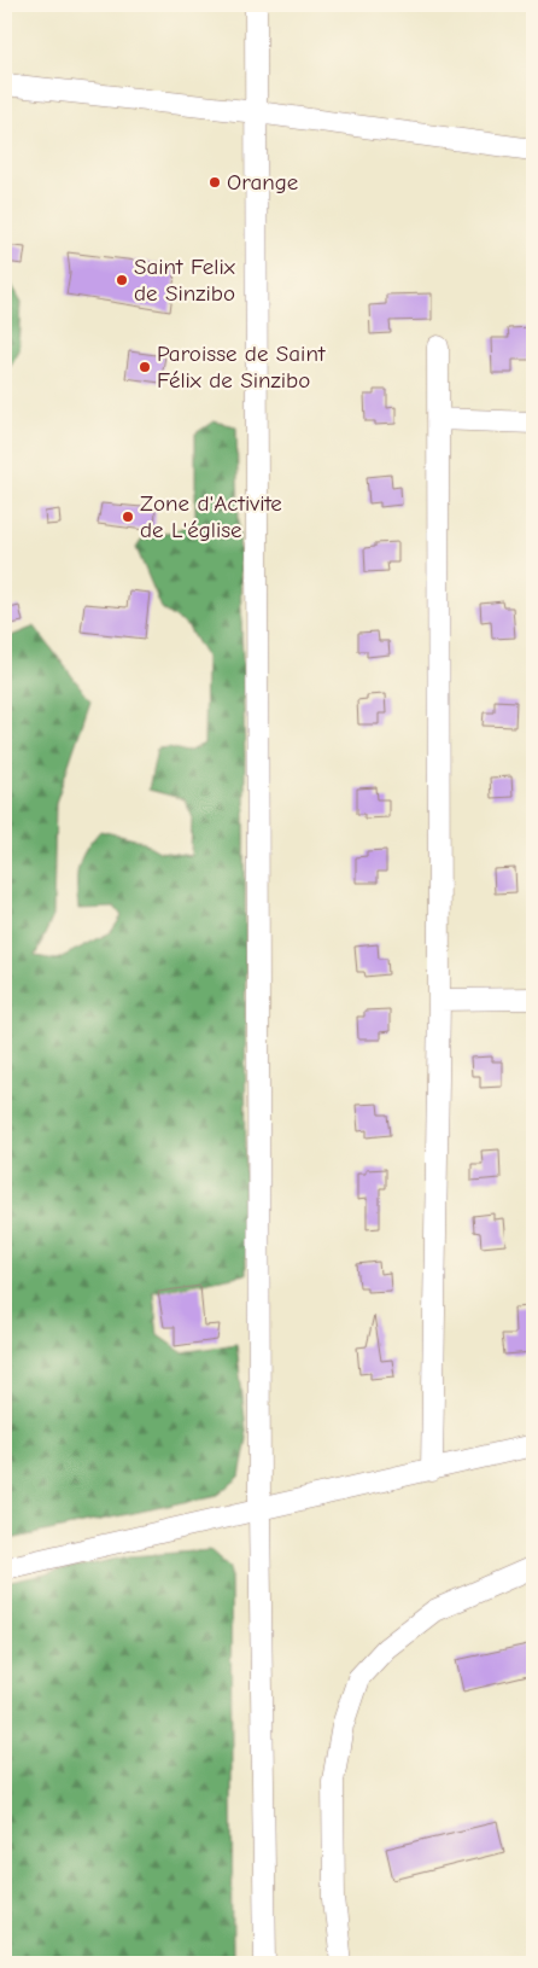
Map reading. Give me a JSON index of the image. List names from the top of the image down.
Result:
{
  "places": [
    "Orange",
    "Saint Felix de Sinzibo",
    "Paroisse de Saint Félix de Sinzibo",
    "Zone d'Activite de L'église"
  ]
}
